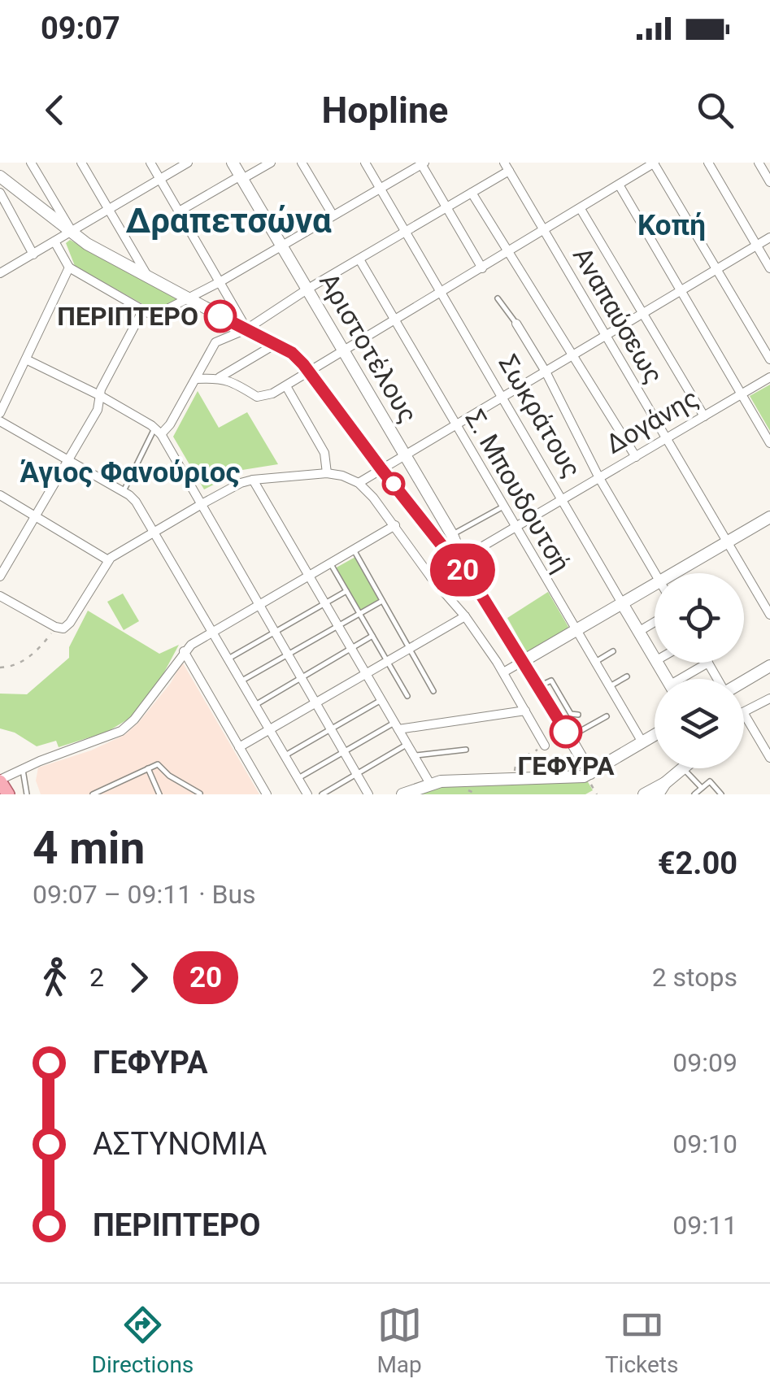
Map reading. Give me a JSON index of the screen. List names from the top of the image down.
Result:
{
  "streets": {
    "street": [
      "Αναπαύσεως",
      "Αριστοτέλους",
      "Σωκράτους",
      "Δογάνης",
      "Σ. Μπουδουτσή"
    ]
  },
  "crossings": [
    ["Αναπαύσεως", "Δογάνης"],
    ["Αριστοτέλους", "Δογάνης"],
    ["Σωκράτους", "Δογάνης"],
    ["Δογάνης", "Σ. Μπουδουτσή"]
  ],
  "districts": ["Δραπετσώνα", "Κοπή", "Άγιος Φανούριος"],
  "places": ["ΠΕΡΙΠΤΕΡΟ", "ΓΕΦΥΡΑ"],
  "lines": ["bus line 20"],
  "page": {
    "status": "09:07",
    "header": "Hopline",
    "on_map": "20",
    "heading": ["4 min", "09:07 – 09:11 · Bus", "€2.00"],
    "legs": ["2", "20", "2 stops"],
    "list": [
      {
        "name": "ΓΕΦΥΡΑ",
        "value": "09:09"
      },
      {
        "name": "ΑΣΤΥΝΟΜΙΑ",
        "value": "09:10"
      },
      {
        "name": "ΠΕΡΙΠΤΕΡΟ",
        "value": "09:11"
      }
    ],
    "tabs": ["Directions", "Map", "Tickets"]
  }
}
